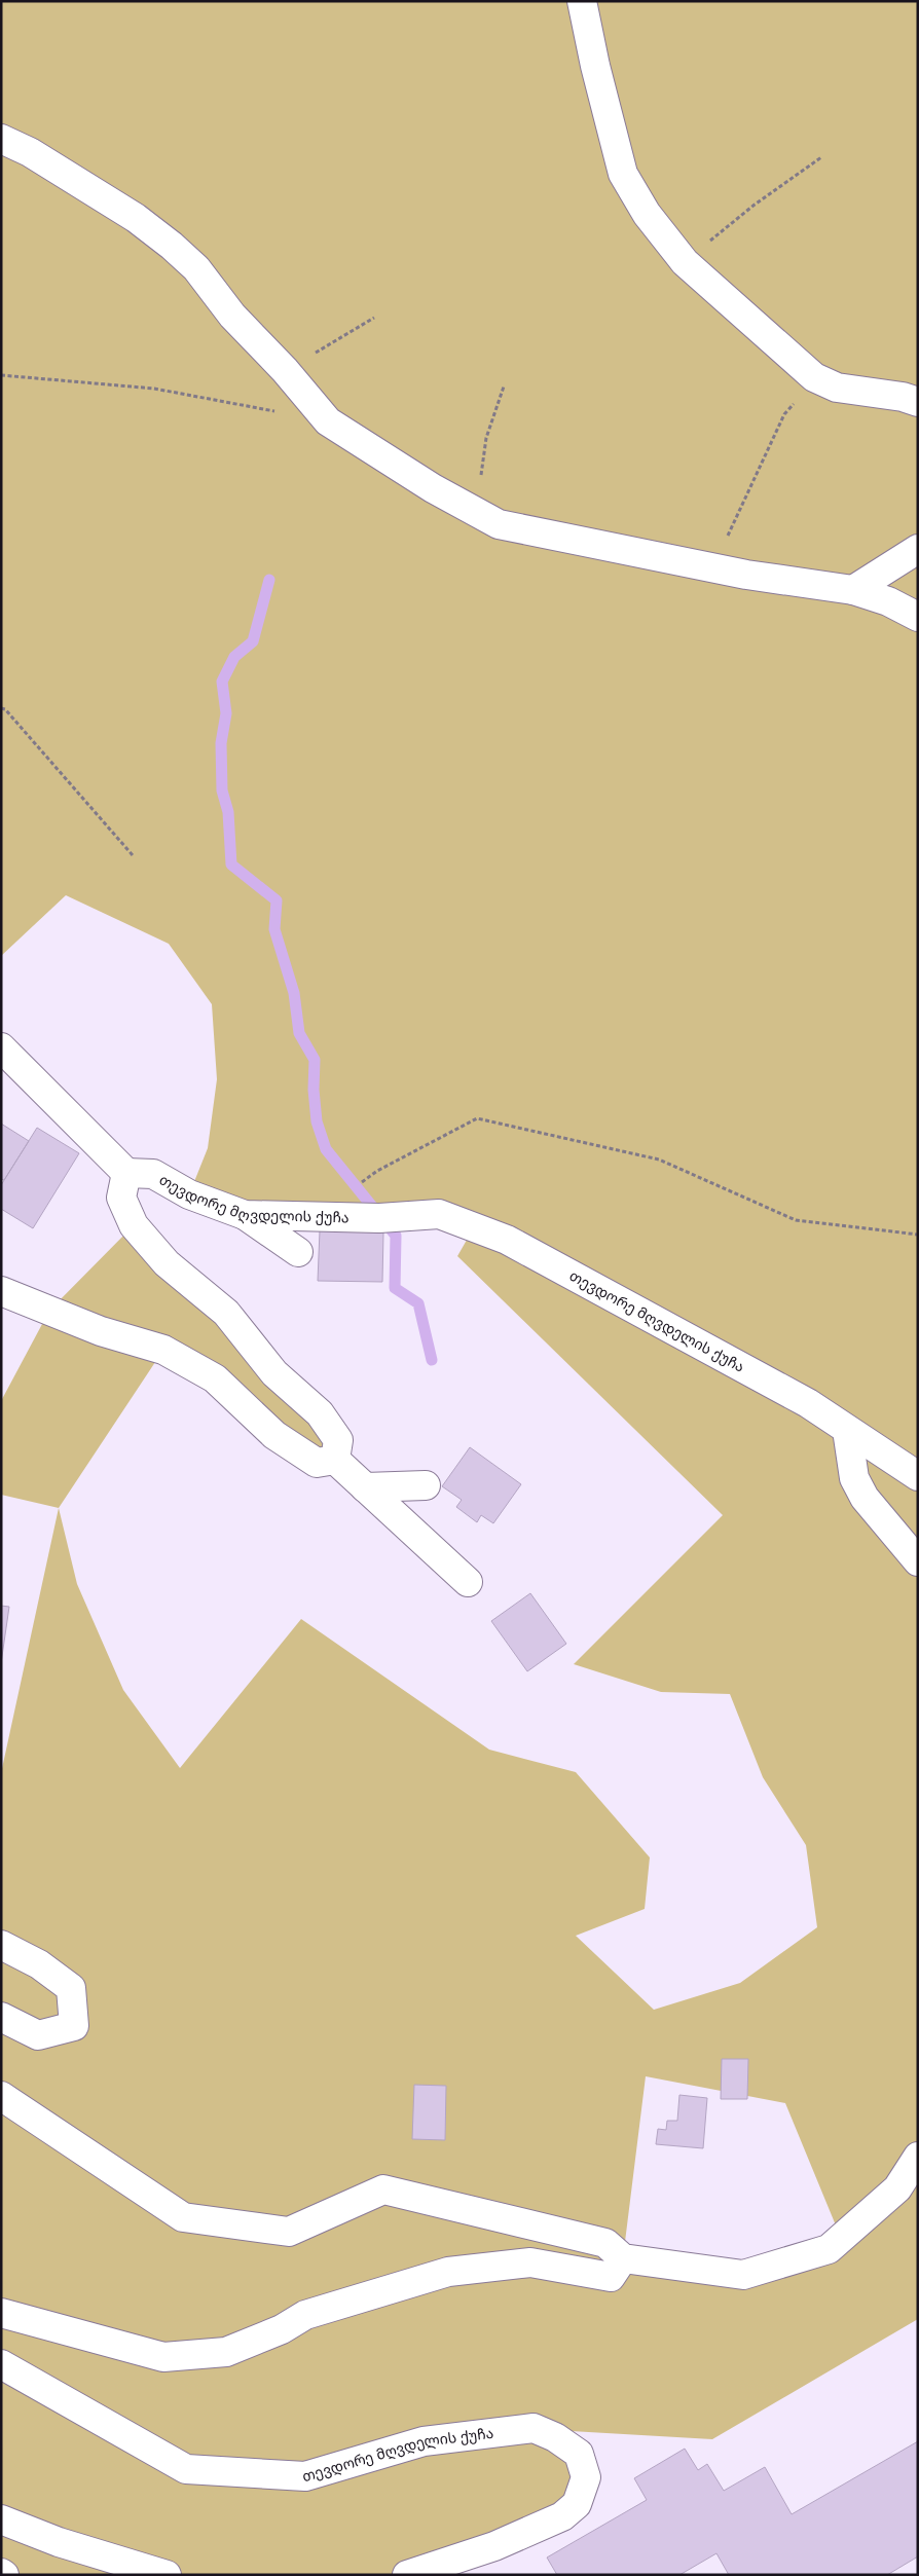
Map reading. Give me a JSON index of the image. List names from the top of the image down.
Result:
{
  "streets": {
    "street": ["თევდორე მღვდელის ქუჩა"]
  }
}
